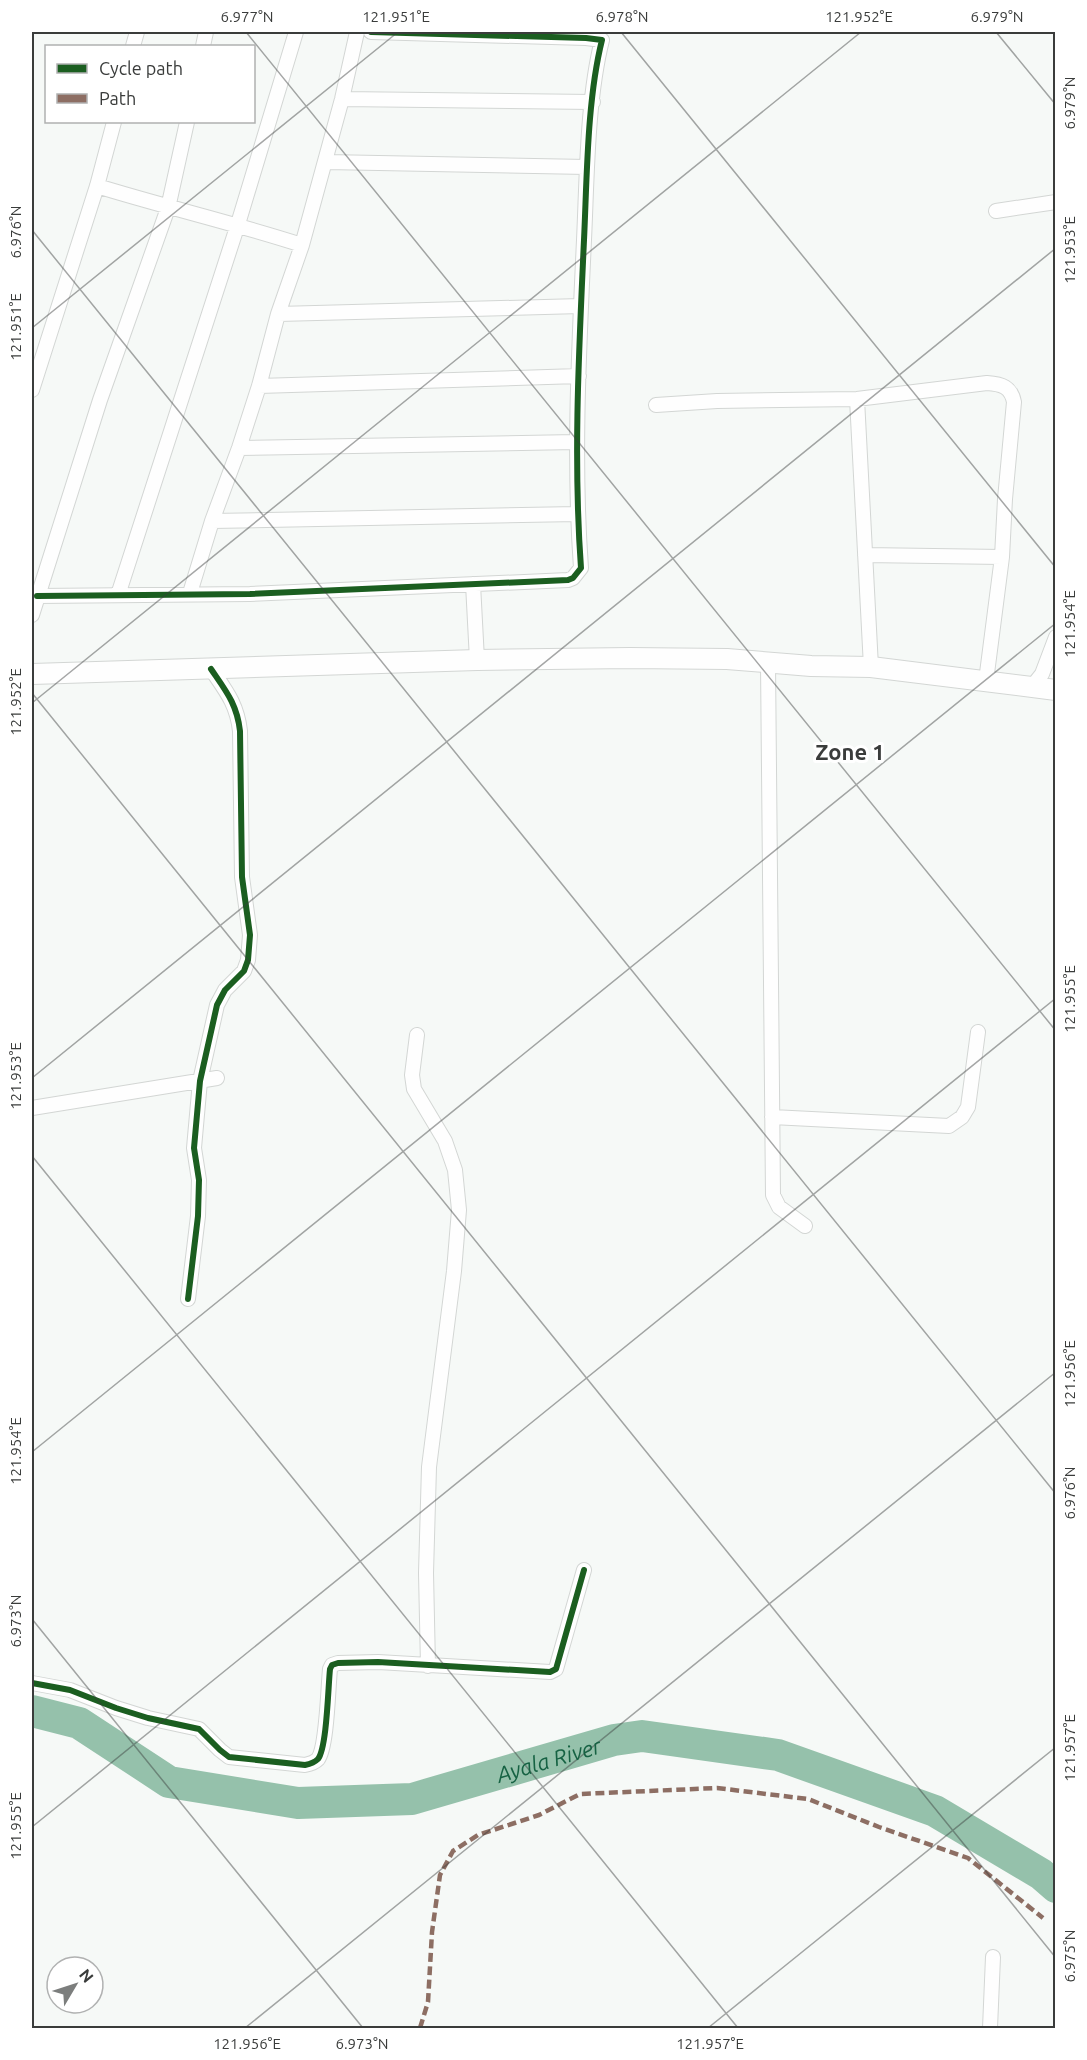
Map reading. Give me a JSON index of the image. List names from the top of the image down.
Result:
{
  "districts": ["Zone 1"],
  "water": ["Ayala River"],
  "legend": ["Cycle path", "Path"],
  "north": "top right",
  "coordinates": [
    "6.977°N",
    "121.951°E",
    "6.978°N",
    "121.952°E",
    "6.979°N",
    "6.976°N",
    "121.953°E",
    "121.954°E",
    "121.955°E",
    "121.956°E",
    "6.973°N",
    "121.957°E",
    "6.975°N"
  ]
}
